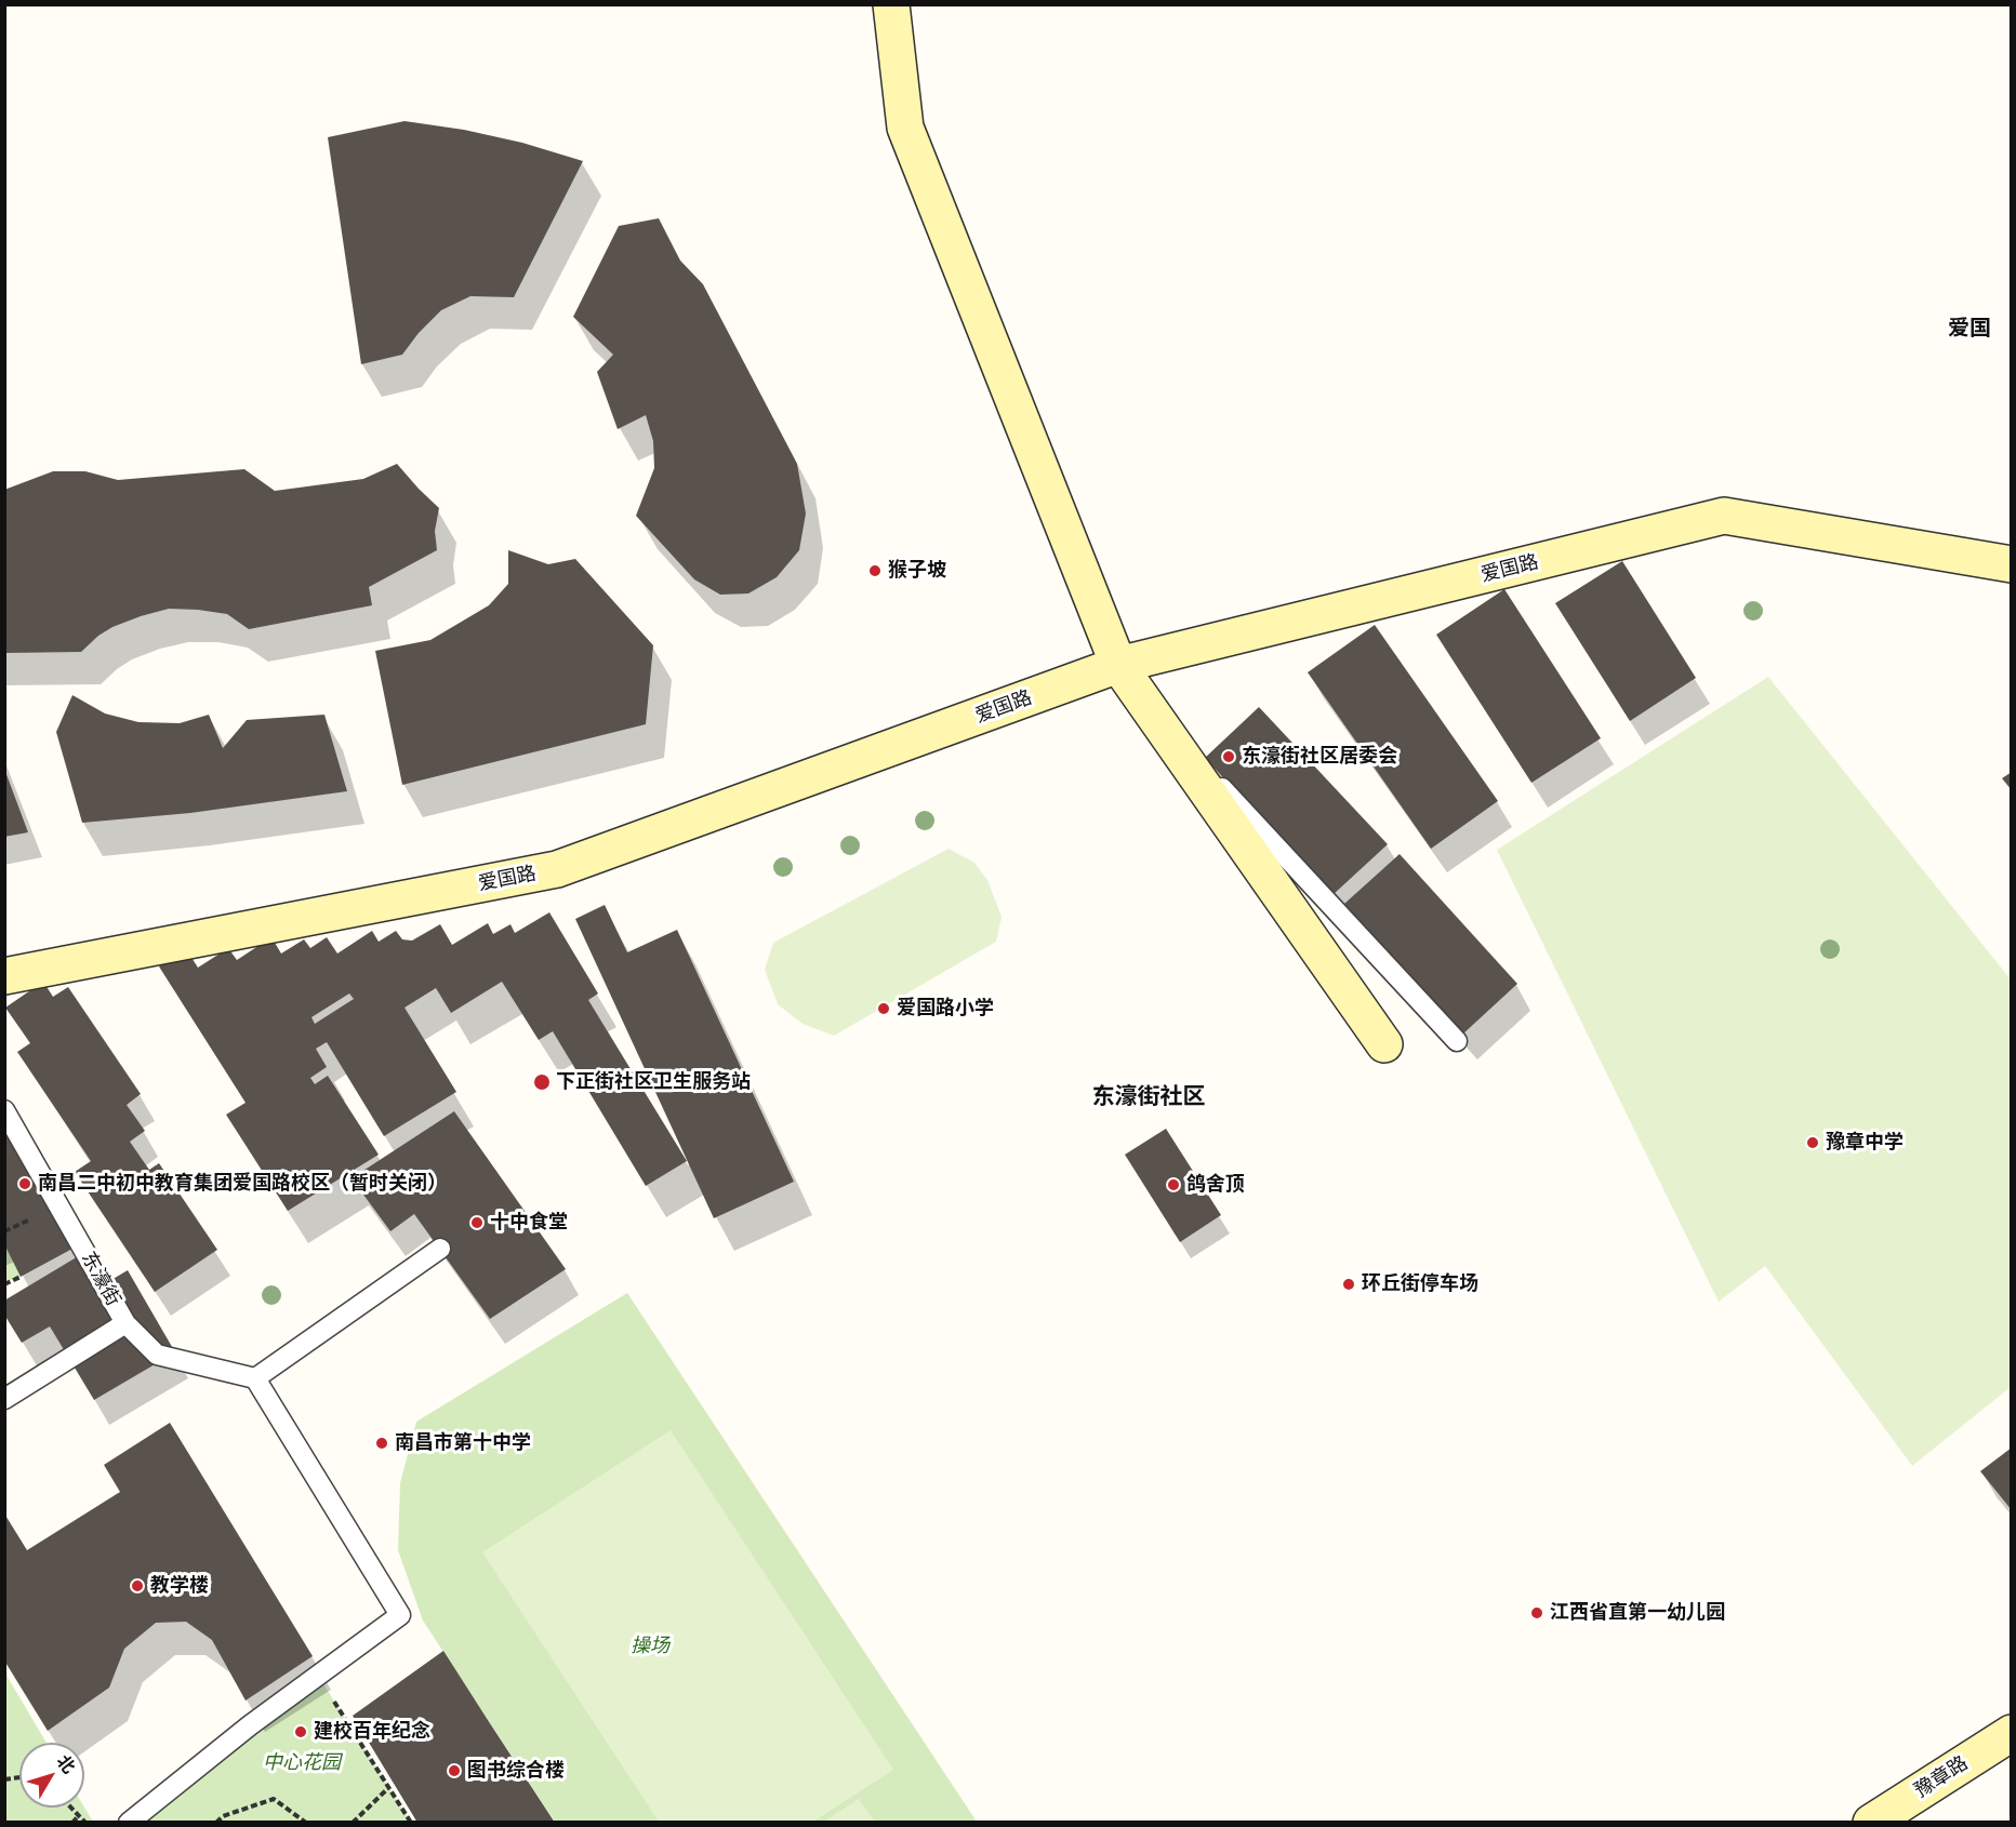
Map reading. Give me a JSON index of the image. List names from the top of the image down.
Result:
{
  "streets": {
    "street": ["爱国路", "豫章路"],
    "lane": ["东濠街"]
  },
  "districts": ["爱国", "东濠街社区"],
  "parks": ["操场", "中心花园"],
  "places": [
    "猴子坡",
    "东濠街社区居委会",
    "爱国路小学",
    "下正街社区卫生服务站",
    "豫章中学",
    "南昌二中初中教育集团爱国路校区（暂时关闭）",
    "鸽舍顶",
    "十中食堂",
    "环丘街停车场",
    "南昌市第十中学",
    "教学楼",
    "江西省直第一幼儿园",
    "建校百年纪念",
    "图书综合楼"
  ],
  "north": "top right"
}
